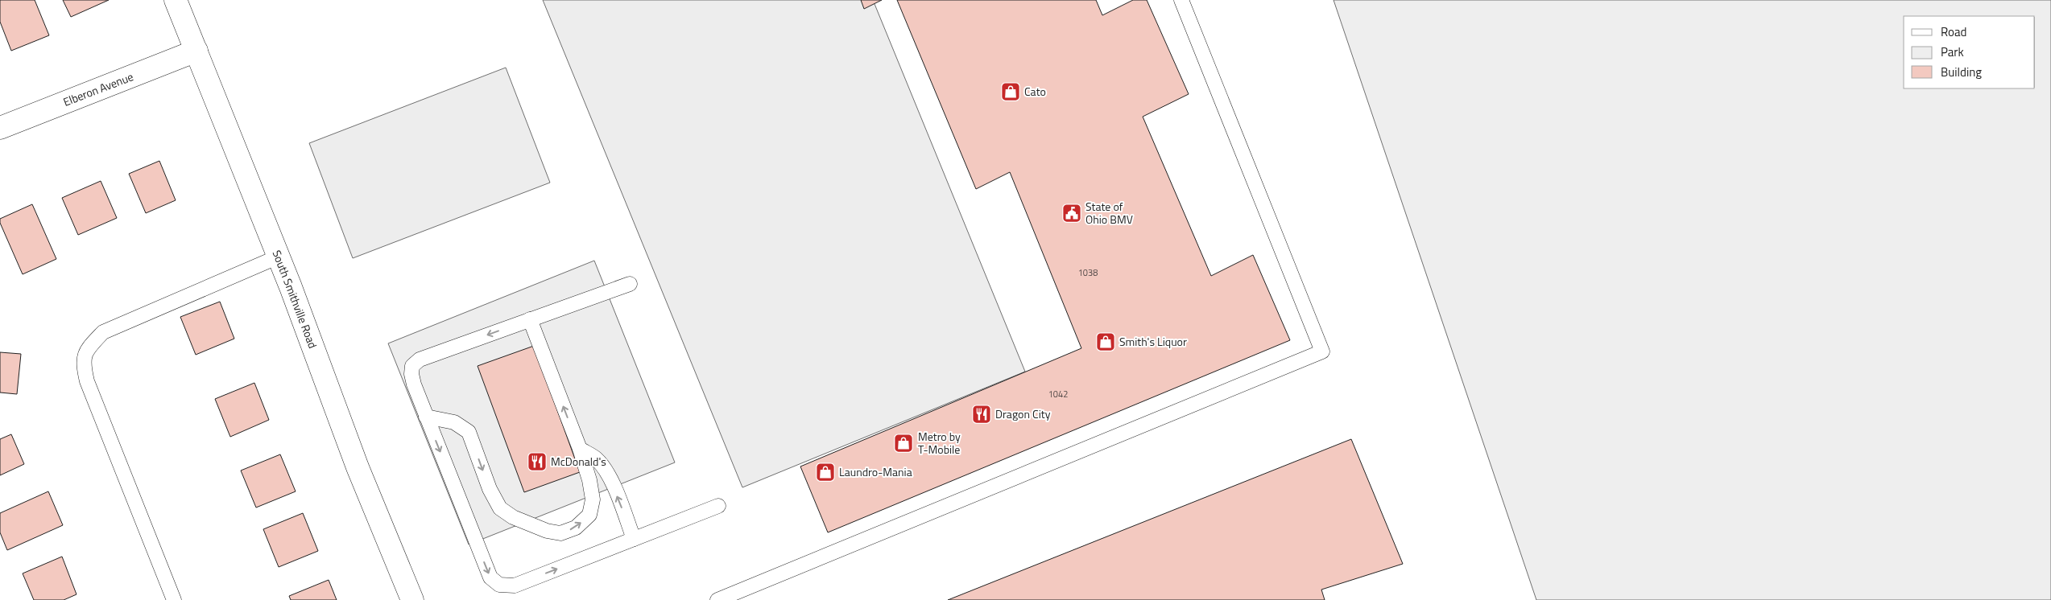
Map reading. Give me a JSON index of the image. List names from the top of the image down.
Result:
{
  "streets": {
    "main road": ["Elberon Avenue", "South Smithville Road"]
  },
  "crossings": [
    ["Elberon Avenue", "South Smithville Road"]
  ],
  "places": {
    "shop": [
      "Cato",
      "Smith's Liquor",
      "Metro by T-Mobile",
      "Laundro-Mania"
    ],
    "public building": ["State of Ohio BMV"],
    "restaurant": ["Dragon City", "McDonald's"]
  },
  "house_numbers": ["1038", "1042"],
  "legend": ["Road", "Park", "Building"]
}
